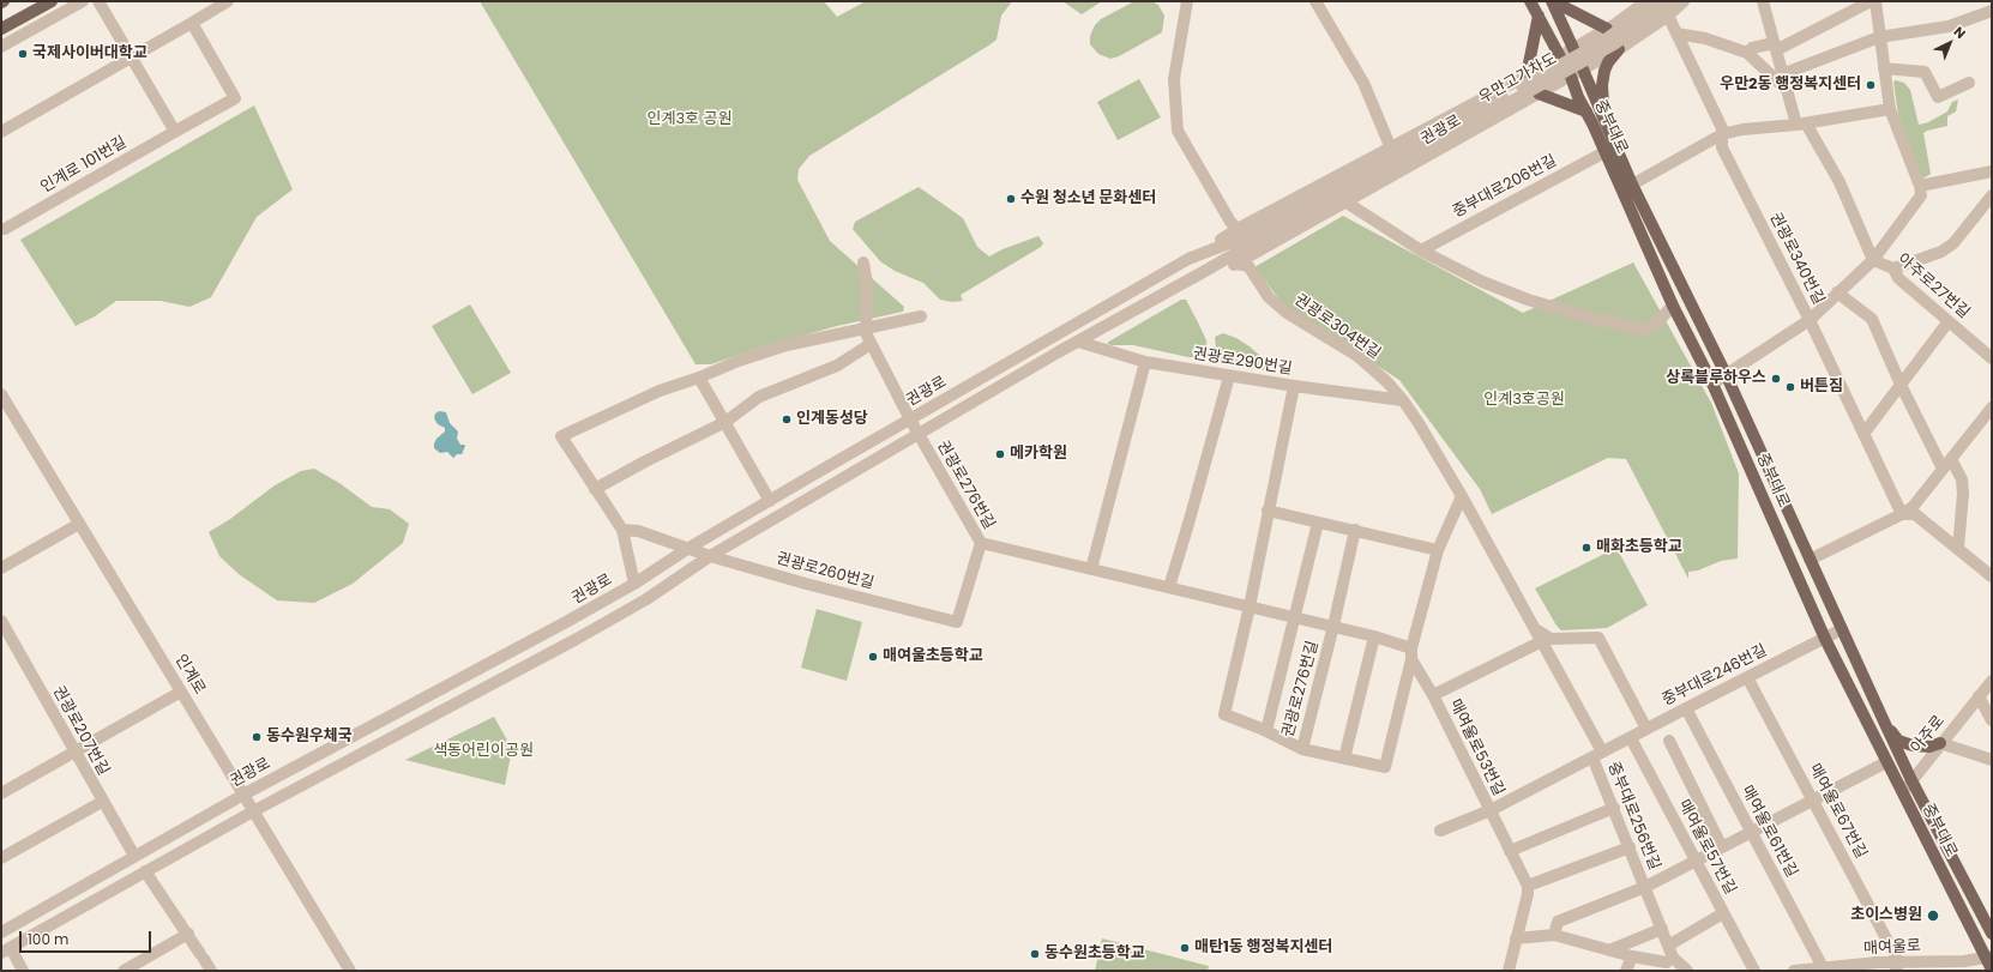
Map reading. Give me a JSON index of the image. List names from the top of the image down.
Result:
{
  "streets": {
    "main road": ["중부대로"],
    "street": [
      "우만고가차도",
      "권광로",
      "인계로 101번길",
      "중부대로206번길",
      "권광로340번길",
      "아주로27번길",
      "권광로304번길",
      "권광로290번길",
      "권광로276번길",
      "권광로260번길",
      "인계로",
      "중부대로246번길",
      "권광로207번길",
      "아주로",
      "매여울로53번길",
      "매여울로67번길",
      "중부대로256번길",
      "매여울로61번길",
      "매여울로57번길",
      "매여울로"
    ]
  },
  "crossings": [
    ["우만고가차도", "권광로"],
    ["중부대로", "권광로"],
    ["중부대로", "중부대로206번길"],
    ["중부대로", "중부대로246번길"],
    ["중부대로", "아주로"],
    ["중부대로", "중부대로256번길"],
    ["중부대로", "매여울로"],
    ["권광로", "권광로340번길"],
    ["권광로", "권광로304번길"],
    ["권광로", "권광로290번길"],
    ["권광로", "권광로276번길"],
    ["권광로", "권광로260번길"],
    ["권광로", "인계로"],
    ["권광로", "권광로207번길"],
    ["권광로304번길", "권광로290번길"],
    ["권광로290번길", "권광로276번길"],
    ["권광로276번길", "권광로260번길"],
    ["권광로276번길", "매여울로53번길"],
    ["중부대로246번길", "매여울로53번길"],
    ["중부대로246번길", "매여울로67번길"],
    ["중부대로246번길", "중부대로256번길"],
    ["중부대로246번길", "매여울로61번길"],
    ["중부대로246번길", "매여울로57번길"],
    ["매여울로67번길", "중부대로256번길"],
    ["매여울로67번길", "매여울로"],
    ["중부대로256번길", "매여울로61번길"],
    ["중부대로256번길", "매여울로57번길"],
    ["매여울로61번길", "매여울로"]
  ],
  "parks": ["인계3호 공원", "인계3호공원", "색동어린이공원"],
  "places": [
    "국제사이버대학교",
    "우만2동 행정복지센터",
    "수원 청소년 문화센터",
    "상록블루하우스",
    "버튼짐",
    "인계동성당",
    "메카학원",
    "매화초등학교",
    "매여울초등학교",
    "동수원우체국",
    "초이스병원",
    "매탄1동 행정복지센터",
    "동수원초등학교"
  ],
  "scale_bar": "100 m",
  "north": "top right"
}
